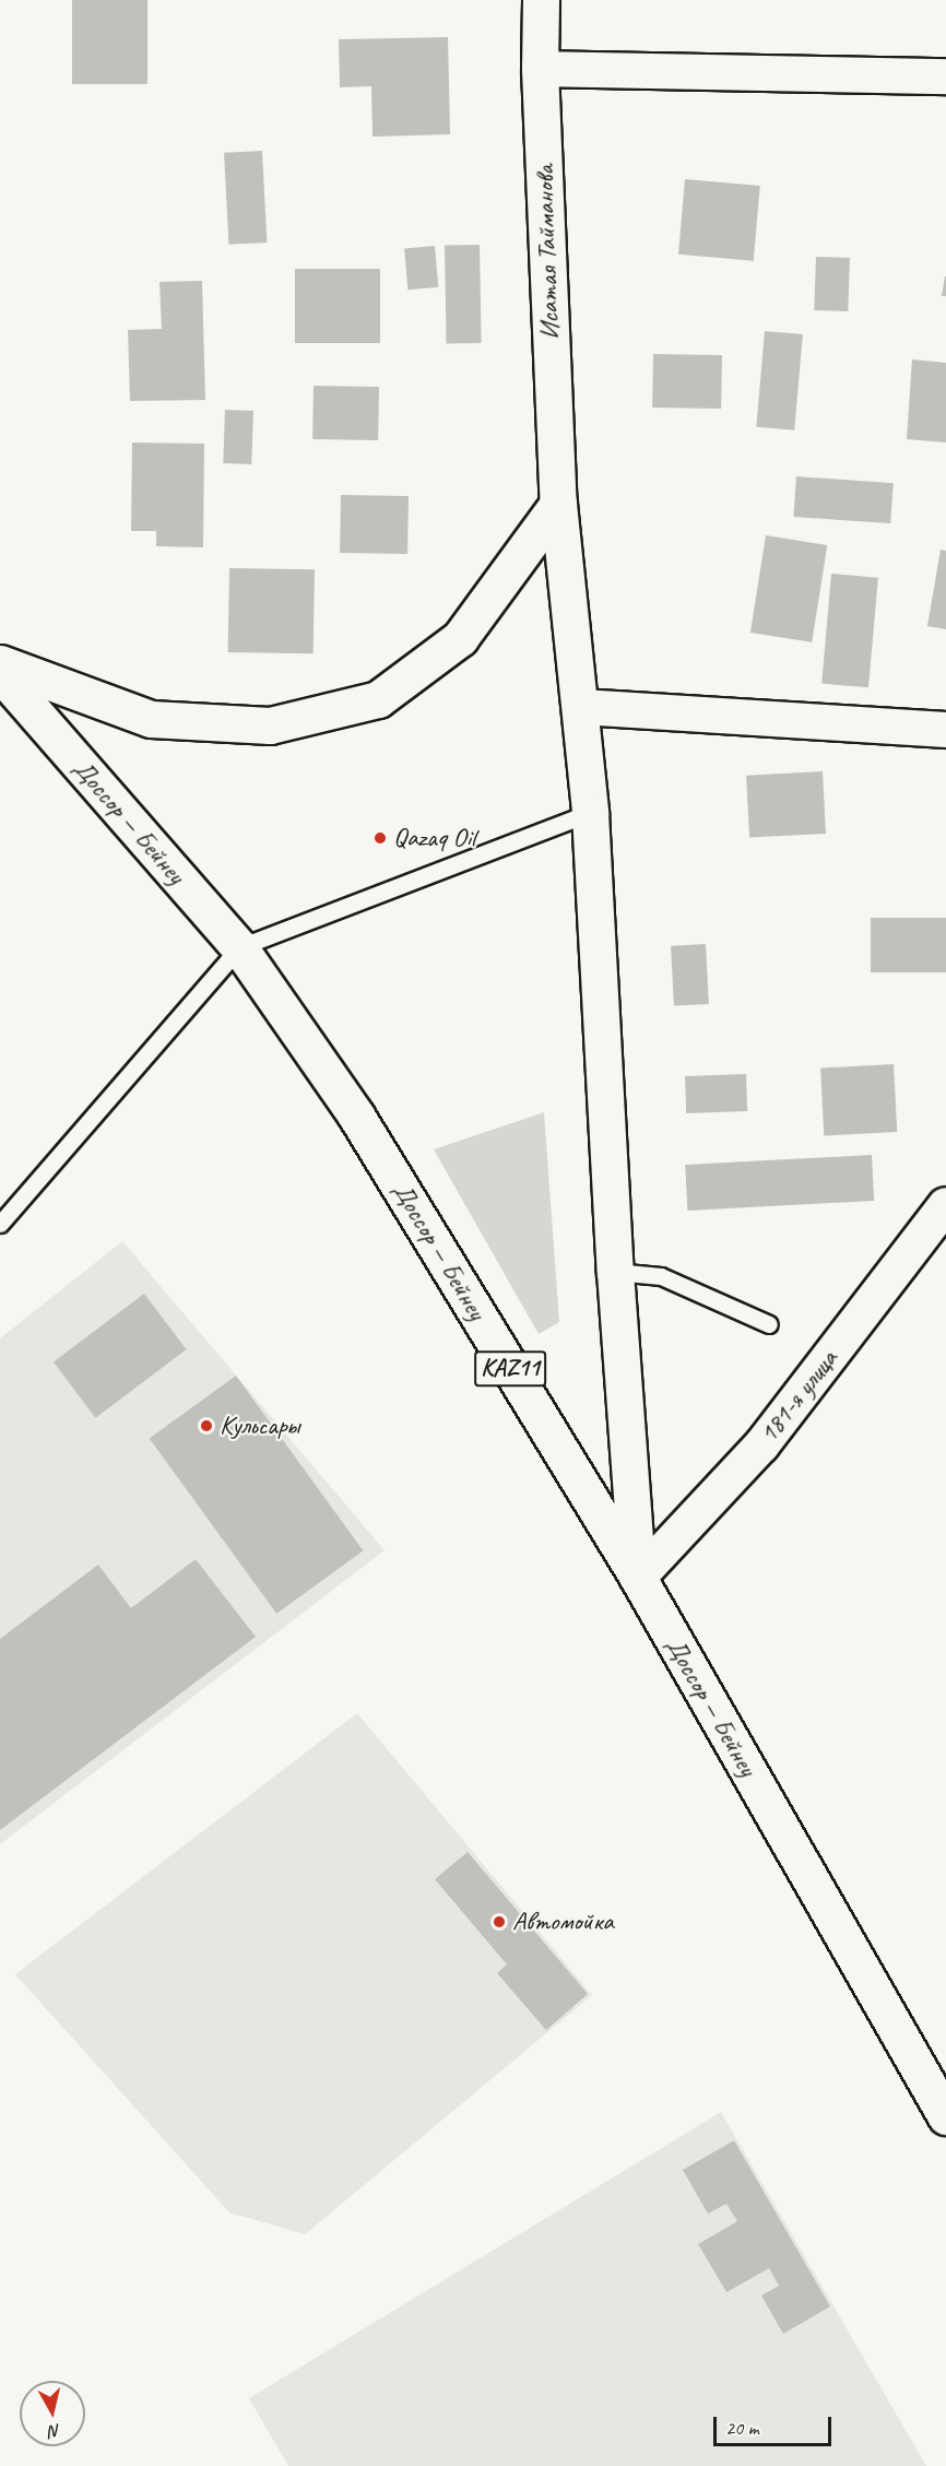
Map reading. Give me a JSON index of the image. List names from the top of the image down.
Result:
{
  "streets": {
    "main road": ["Исатая Тайманова", "Доссор — Бейнеу", "KAZ11"],
    "street": ["181-я улица"]
  },
  "crossings": [
    ["Исатая Тайманова", "Доссор — Бейнеу"],
    ["Исатая Тайманова", "181-я улица"],
    ["Доссор — Бейнеу", "181-я улица"]
  ],
  "places": ["Qazaq Oil", "Кульсары", "Автомойка"],
  "scale_bar": "20 m",
  "north": "bottom"
}
